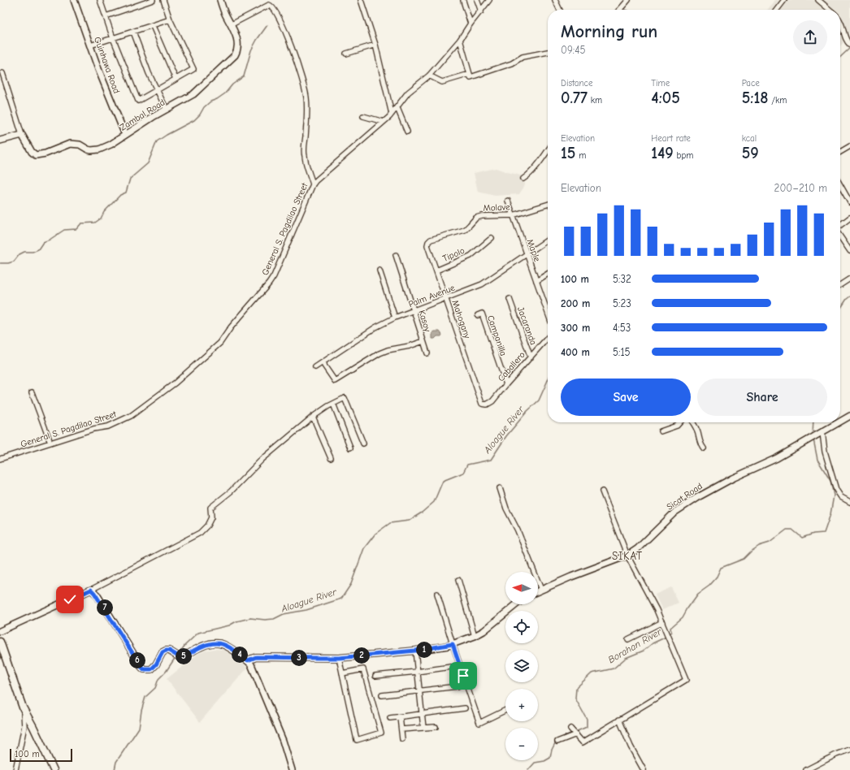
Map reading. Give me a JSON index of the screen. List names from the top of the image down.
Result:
{
  "streets": {
    "street": [
      "Guinhawa Road",
      "Zambal Road",
      "Molave",
      "General S. Pagdilao Street",
      "Maple",
      "Tipolo",
      "Palm Avenue",
      "Mahogany",
      "Kasoy",
      "Jacaranda",
      "Campanilla",
      "Caballero",
      "Sicat Road"
    ]
  },
  "crossings": [
    ["Guinhawa Road", "Zambal Road"],
    ["Molave", "Maple"],
    ["Molave", "Mahogany"],
    ["Maple", "Palm Avenue"],
    ["Tipolo", "Mahogany"],
    ["Palm Avenue", "Mahogany"],
    ["Palm Avenue", "Kasoy"],
    ["Mahogany", "Caballero"],
    ["Jacaranda", "Caballero"],
    ["Campanilla", "Caballero"]
  ],
  "districts": ["SIKAT"],
  "water": ["Aloague River", "Borahan River"],
  "scale_bar": "100 m",
  "north": "left",
  "page": {
    "heading": ["Morning run", "09:45"],
    "stats": [
      ["Distance", "0.77 km"],
      ["Time", "4:05"],
      ["Pace", "5:18 /km"],
      ["Elevation", "15 m"],
      ["Heart rate", "149 bpm"],
      ["kcal", "59"]
    ],
    "chart": ["Elevation", "200–210 m"],
    "list": [
      {
        "name": "100 m",
        "note": "5:32"
      },
      {
        "name": "200 m",
        "note": "5:23"
      },
      {
        "name": "300 m",
        "note": "4:53"
      },
      {
        "name": "400 m",
        "note": "5:15"
      }
    ],
    "buttons": ["Save", "Share"],
    "map_buttons": ["+", "−"],
    "pins": [
      "7",
      "1",
      "4",
      "2",
      "5",
      "3",
      "6"
    ],
    "scale": "100 m"
  }
}
